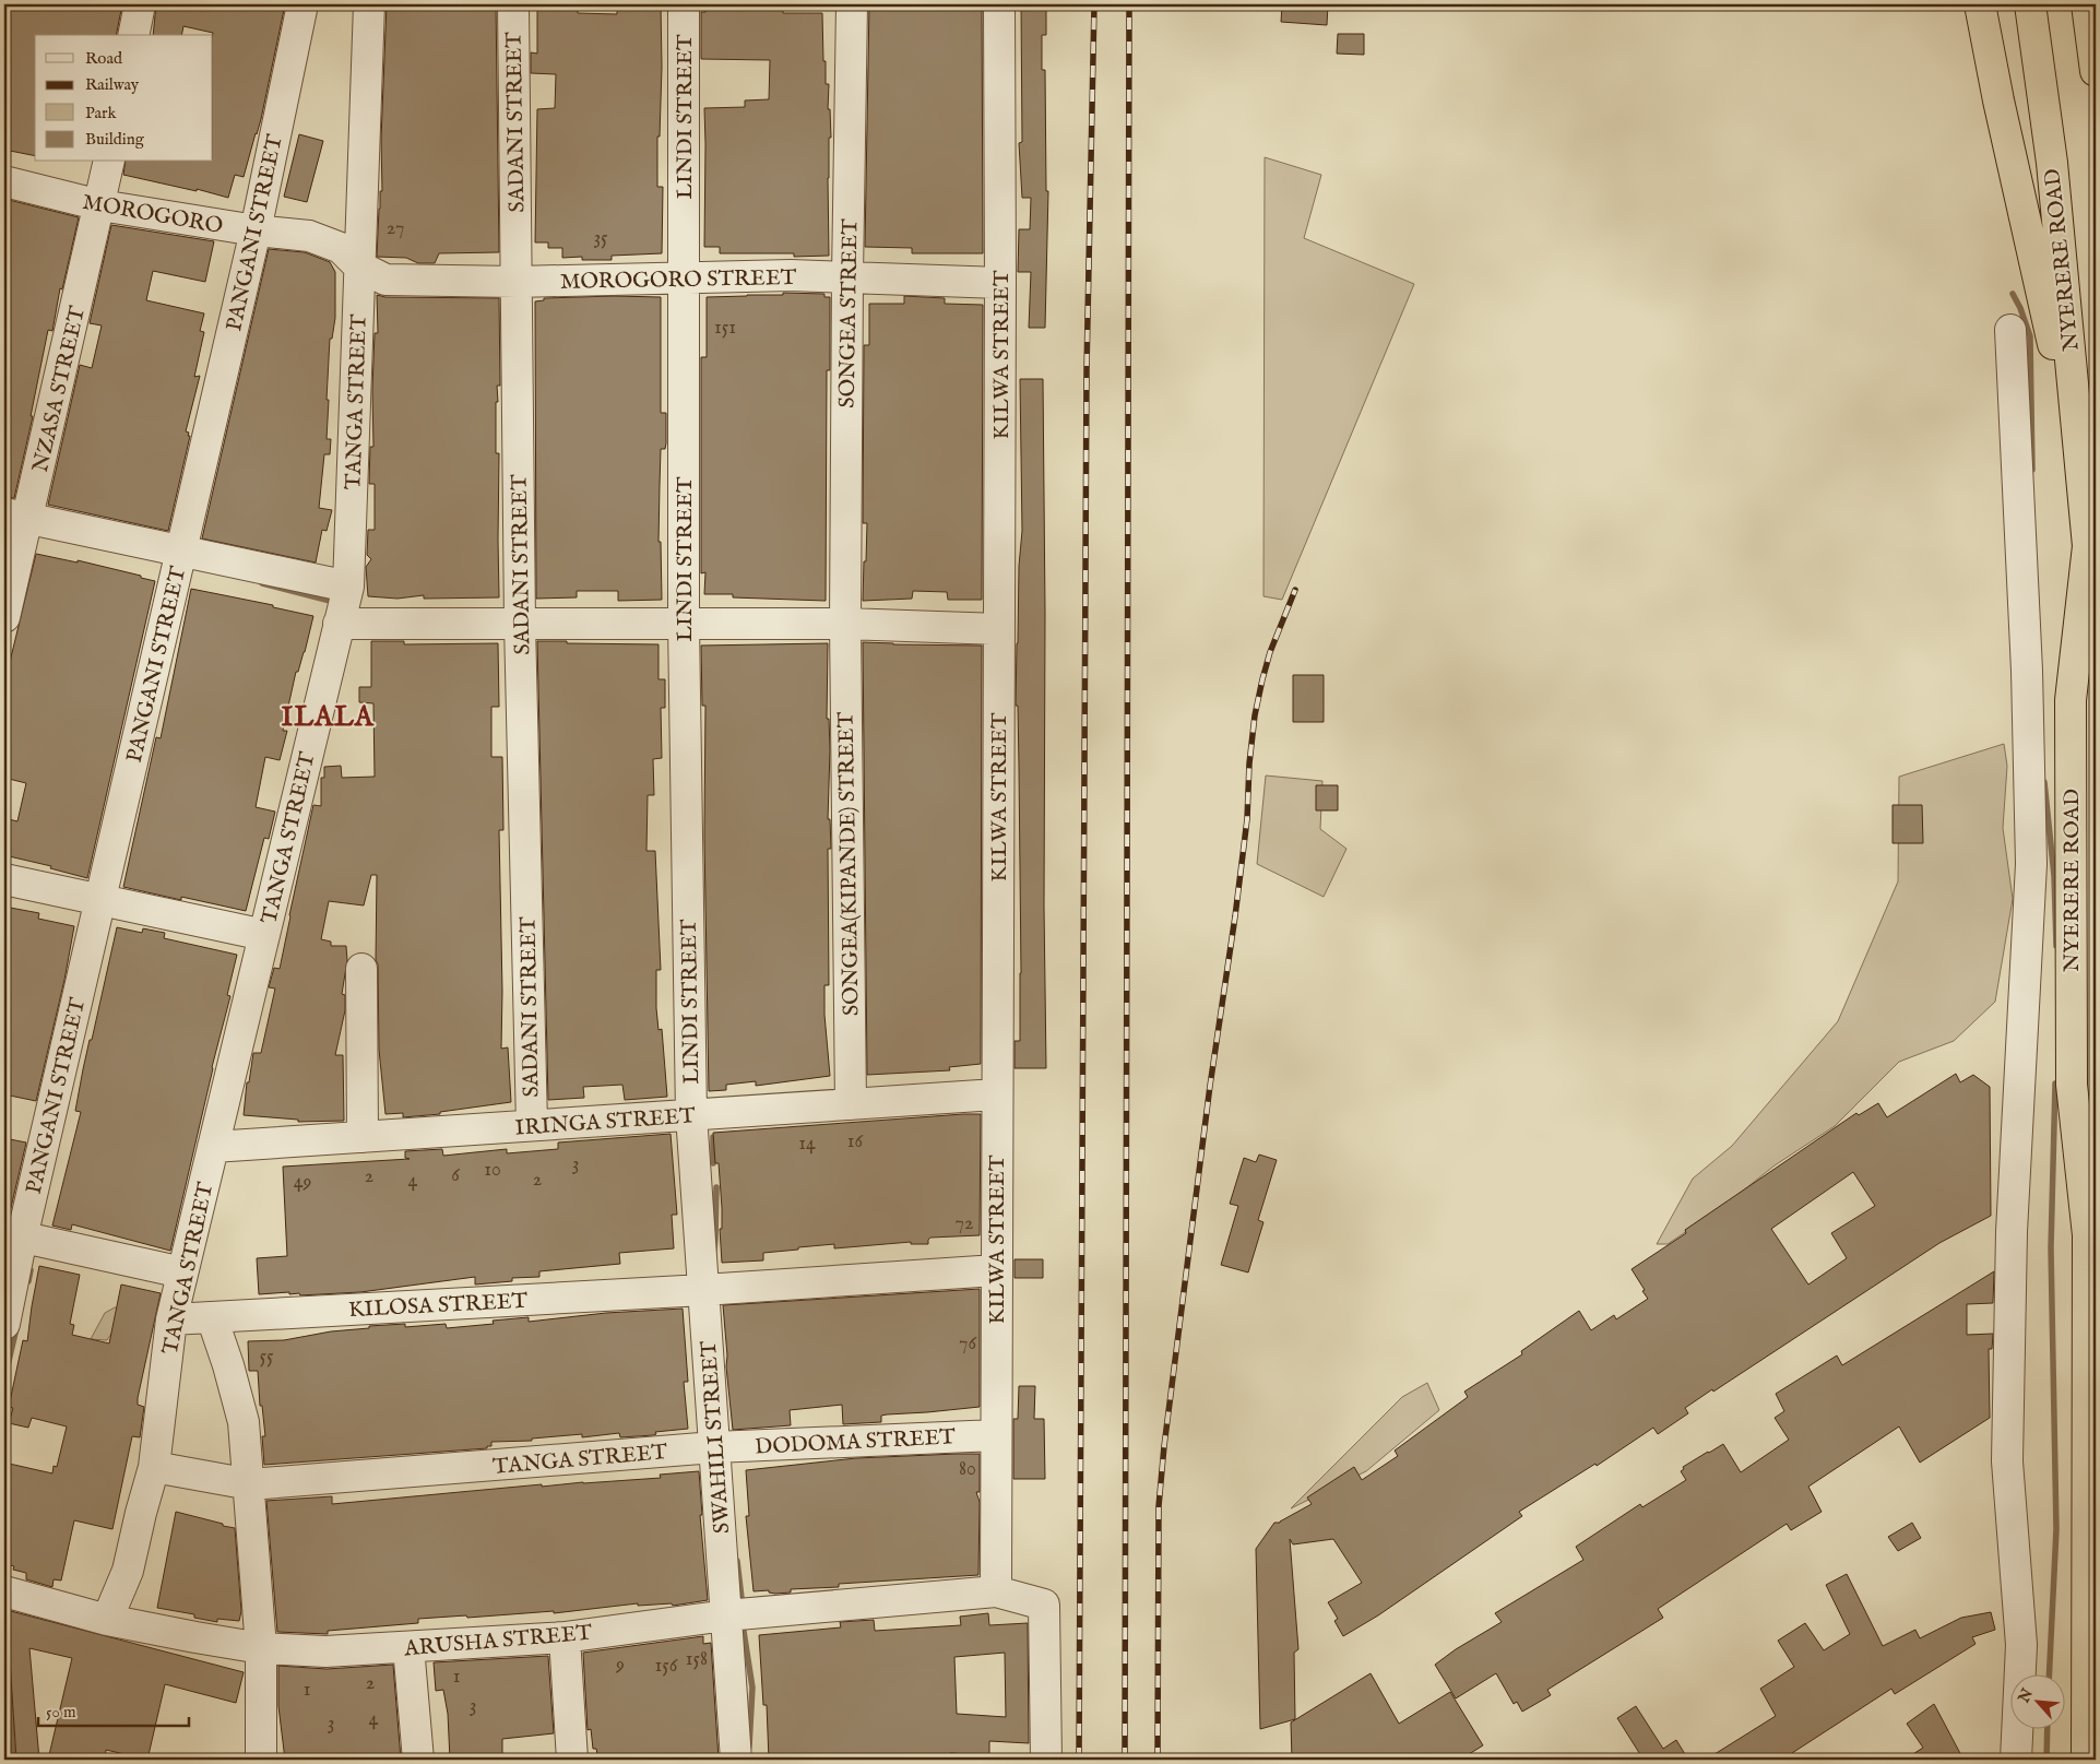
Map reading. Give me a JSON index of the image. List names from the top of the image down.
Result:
{
  "streets": {
    "highway": ["NYERERE ROAD"],
    "street": [
      "LINDI STREET",
      "SADANI STREET",
      "MOROGORO",
      "PANGANI STREET",
      "MOROGORO STREET",
      "SONGEA STREET",
      "KILWA STREET",
      "NZASA STREET",
      "TANGA STREET",
      "SONGEA(KIPANDE) STREET",
      "IRINGA STREET",
      "KILOSA STREET",
      "SWAHILI STREET",
      "DODOMA STREET",
      "ARUSHA STREET"
    ]
  },
  "crossings": [
    ["LINDI STREET", "MOROGORO STREET"],
    ["LINDI STREET", "IRINGA STREET"],
    ["LINDI STREET", "SWAHILI STREET"],
    ["SADANI STREET", "MOROGORO STREET"],
    ["SADANI STREET", "IRINGA STREET"],
    ["MOROGORO", "PANGANI STREET"],
    ["MOROGORO", "MOROGORO STREET"],
    ["MOROGORO", "NZASA STREET"],
    ["MOROGORO", "TANGA STREET"],
    ["MOROGORO STREET", "SONGEA STREET"],
    ["MOROGORO STREET", "KILWA STREET"],
    ["MOROGORO STREET", "TANGA STREET"],
    ["SONGEA STREET", "SONGEA(KIPANDE) STREET"],
    ["KILWA STREET", "IRINGA STREET"],
    ["KILWA STREET", "KILOSA STREET"],
    ["KILWA STREET", "DODOMA STREET"],
    ["KILWA STREET", "ARUSHA STREET"],
    ["TANGA STREET", "IRINGA STREET"],
    ["TANGA STREET", "KILOSA STREET"],
    ["TANGA STREET", "SWAHILI STREET"],
    ["TANGA STREET", "DODOMA STREET"],
    ["TANGA STREET", "ARUSHA STREET"],
    ["SONGEA(KIPANDE) STREET", "IRINGA STREET"],
    ["IRINGA STREET", "SWAHILI STREET"],
    ["KILOSA STREET", "SWAHILI STREET"],
    ["SWAHILI STREET", "DODOMA STREET"],
    ["SWAHILI STREET", "ARUSHA STREET"]
  ],
  "districts": ["ILALA"],
  "house_numbers": [
    "27",
    "35",
    "151",
    "16",
    "14",
    "3",
    "10",
    "6",
    "2",
    "2",
    "4",
    "49",
    "72",
    "76",
    "55",
    "80",
    "158",
    "9",
    "156",
    "1",
    "2",
    "1",
    "3",
    "4",
    "3"
  ],
  "legend": [
    "Road",
    "Railway",
    "Park",
    "Building"
  ],
  "scale_bar": "50 m",
  "north": "top left"
}
